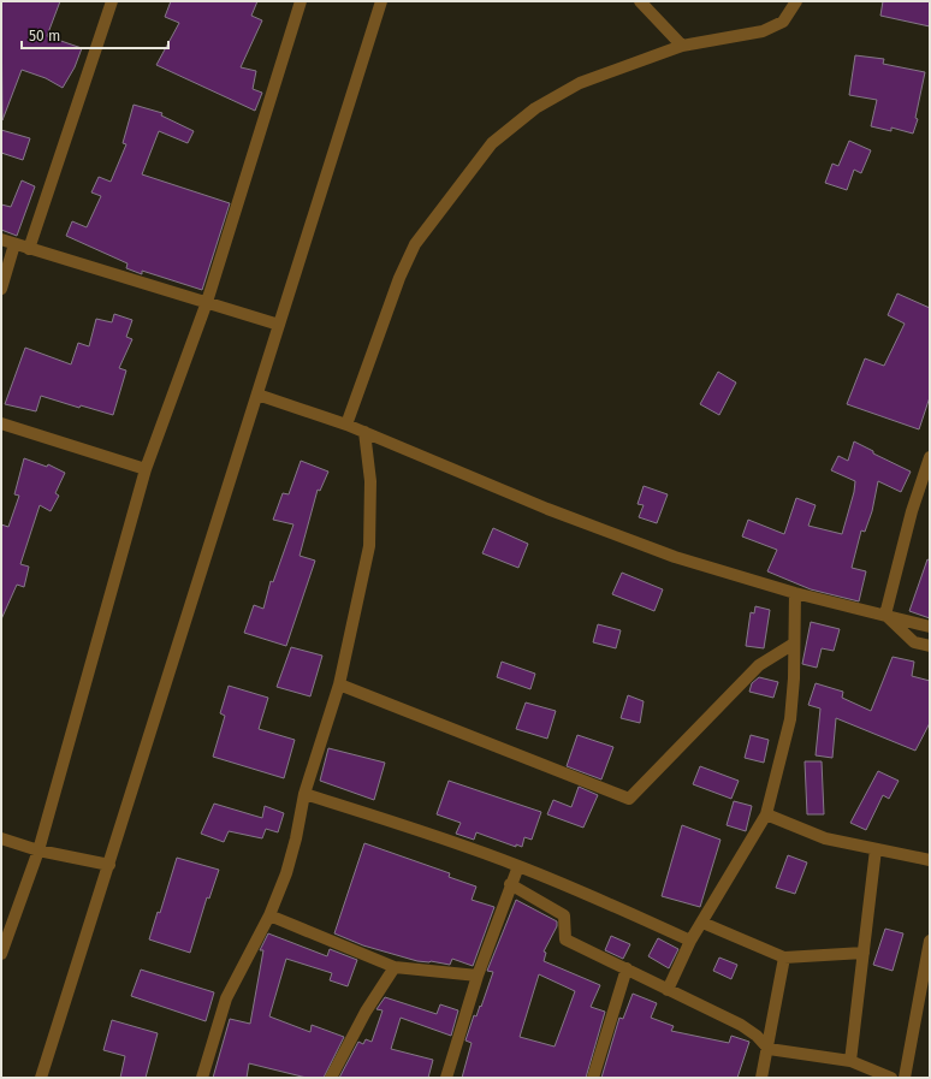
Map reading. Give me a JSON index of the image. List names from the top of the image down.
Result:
{
  "scale_bar": "50 m"
}
